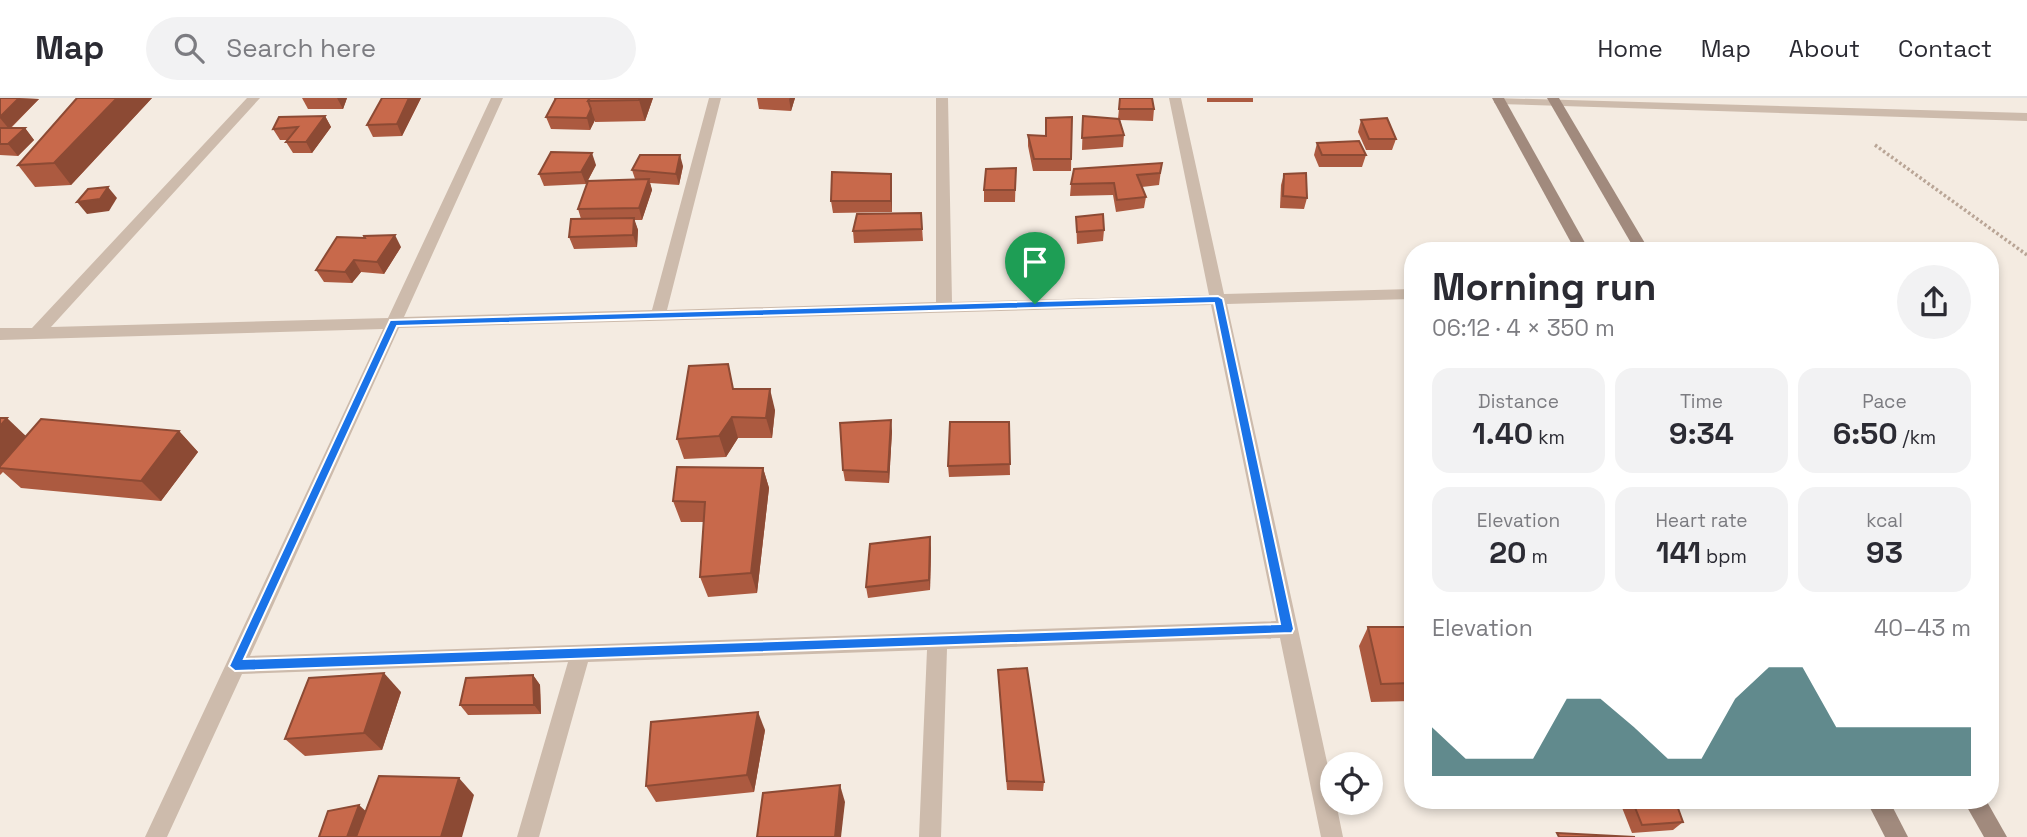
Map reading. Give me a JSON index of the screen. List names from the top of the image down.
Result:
{
  "page": {
    "header": "Map",
    "search": "Search here",
    "nav": [
      "Home",
      "Map",
      "About",
      "Contact"
    ],
    "heading": ["Morning run", "06:12 · 4 × 350 m"],
    "stats": [
      ["Distance", "1.40 km"],
      ["Time", "9:34"],
      ["Pace", "6:50 /km"],
      ["Elevation", "20 m"],
      ["Heart rate", "141 bpm"],
      ["kcal", "93"]
    ],
    "chart": ["Elevation", "40–43 m"]
  }
}
